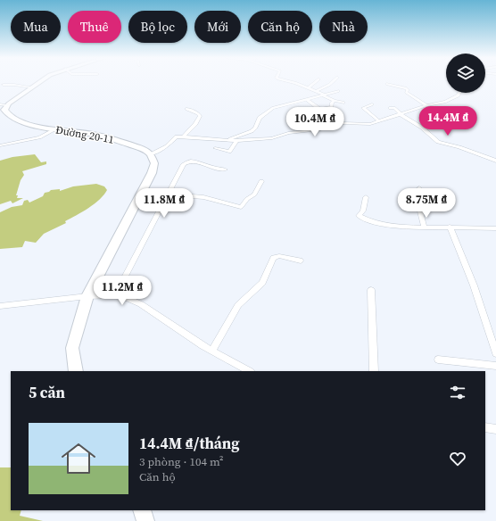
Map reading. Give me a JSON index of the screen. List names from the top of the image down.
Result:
{
  "streets": {
    "highway": ["Đường 20-11"]
  },
  "page": {
    "chip": [
      "Mua",
      "Thuê",
      "Bộ lọc",
      "Mới",
      "Căn hộ",
      "Nhà"
    ],
    "price": [
      "14.4M ₫",
      "10.4M ₫",
      "11.8M ₫",
      "8.75M ₫",
      "11.2M ₫"
    ],
    "heading": "5 căn",
    "list": [
      {
        "name": "14.4M ₫/tháng",
        "note": "3 phòng · 104 m² · Căn hộ"
      }
    ]
  }
}
